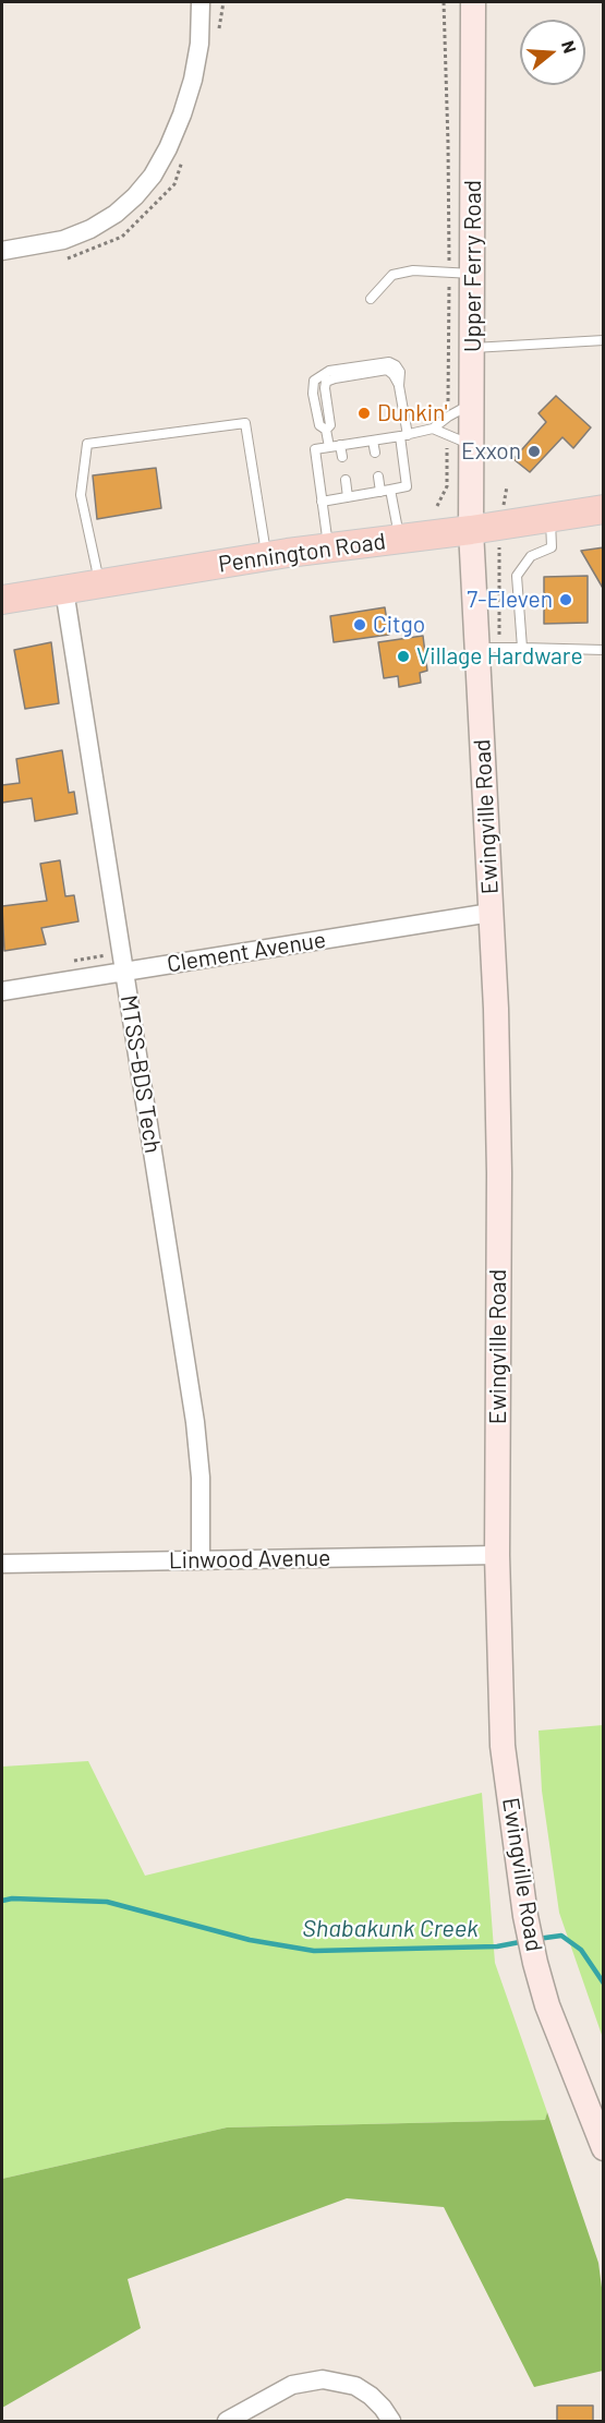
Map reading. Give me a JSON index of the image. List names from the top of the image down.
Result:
{
  "streets": {
    "main road": ["Upper Ferry Road", "Pennington Road", "Ewingville Road"],
    "street": ["Clement Avenue", "MTSS-BDS Tech", "Linwood Avenue"]
  },
  "crossings": [
    ["Upper Ferry Road", "Pennington Road"],
    ["Upper Ferry Road", "Ewingville Road"],
    ["Pennington Road", "Ewingville Road"],
    ["Pennington Road", "MTSS-BDS Tech"],
    ["Ewingville Road", "Clement Avenue"],
    ["Ewingville Road", "Linwood Avenue"],
    ["Clement Avenue", "MTSS-BDS Tech"],
    ["MTSS-BDS Tech", "Linwood Avenue"]
  ],
  "water": ["Shabakunk Creek"],
  "places": [
    "Dunkin'",
    "Exxon",
    "7-Eleven",
    "Citgo",
    "Village Hardware"
  ],
  "north": "right"
}
